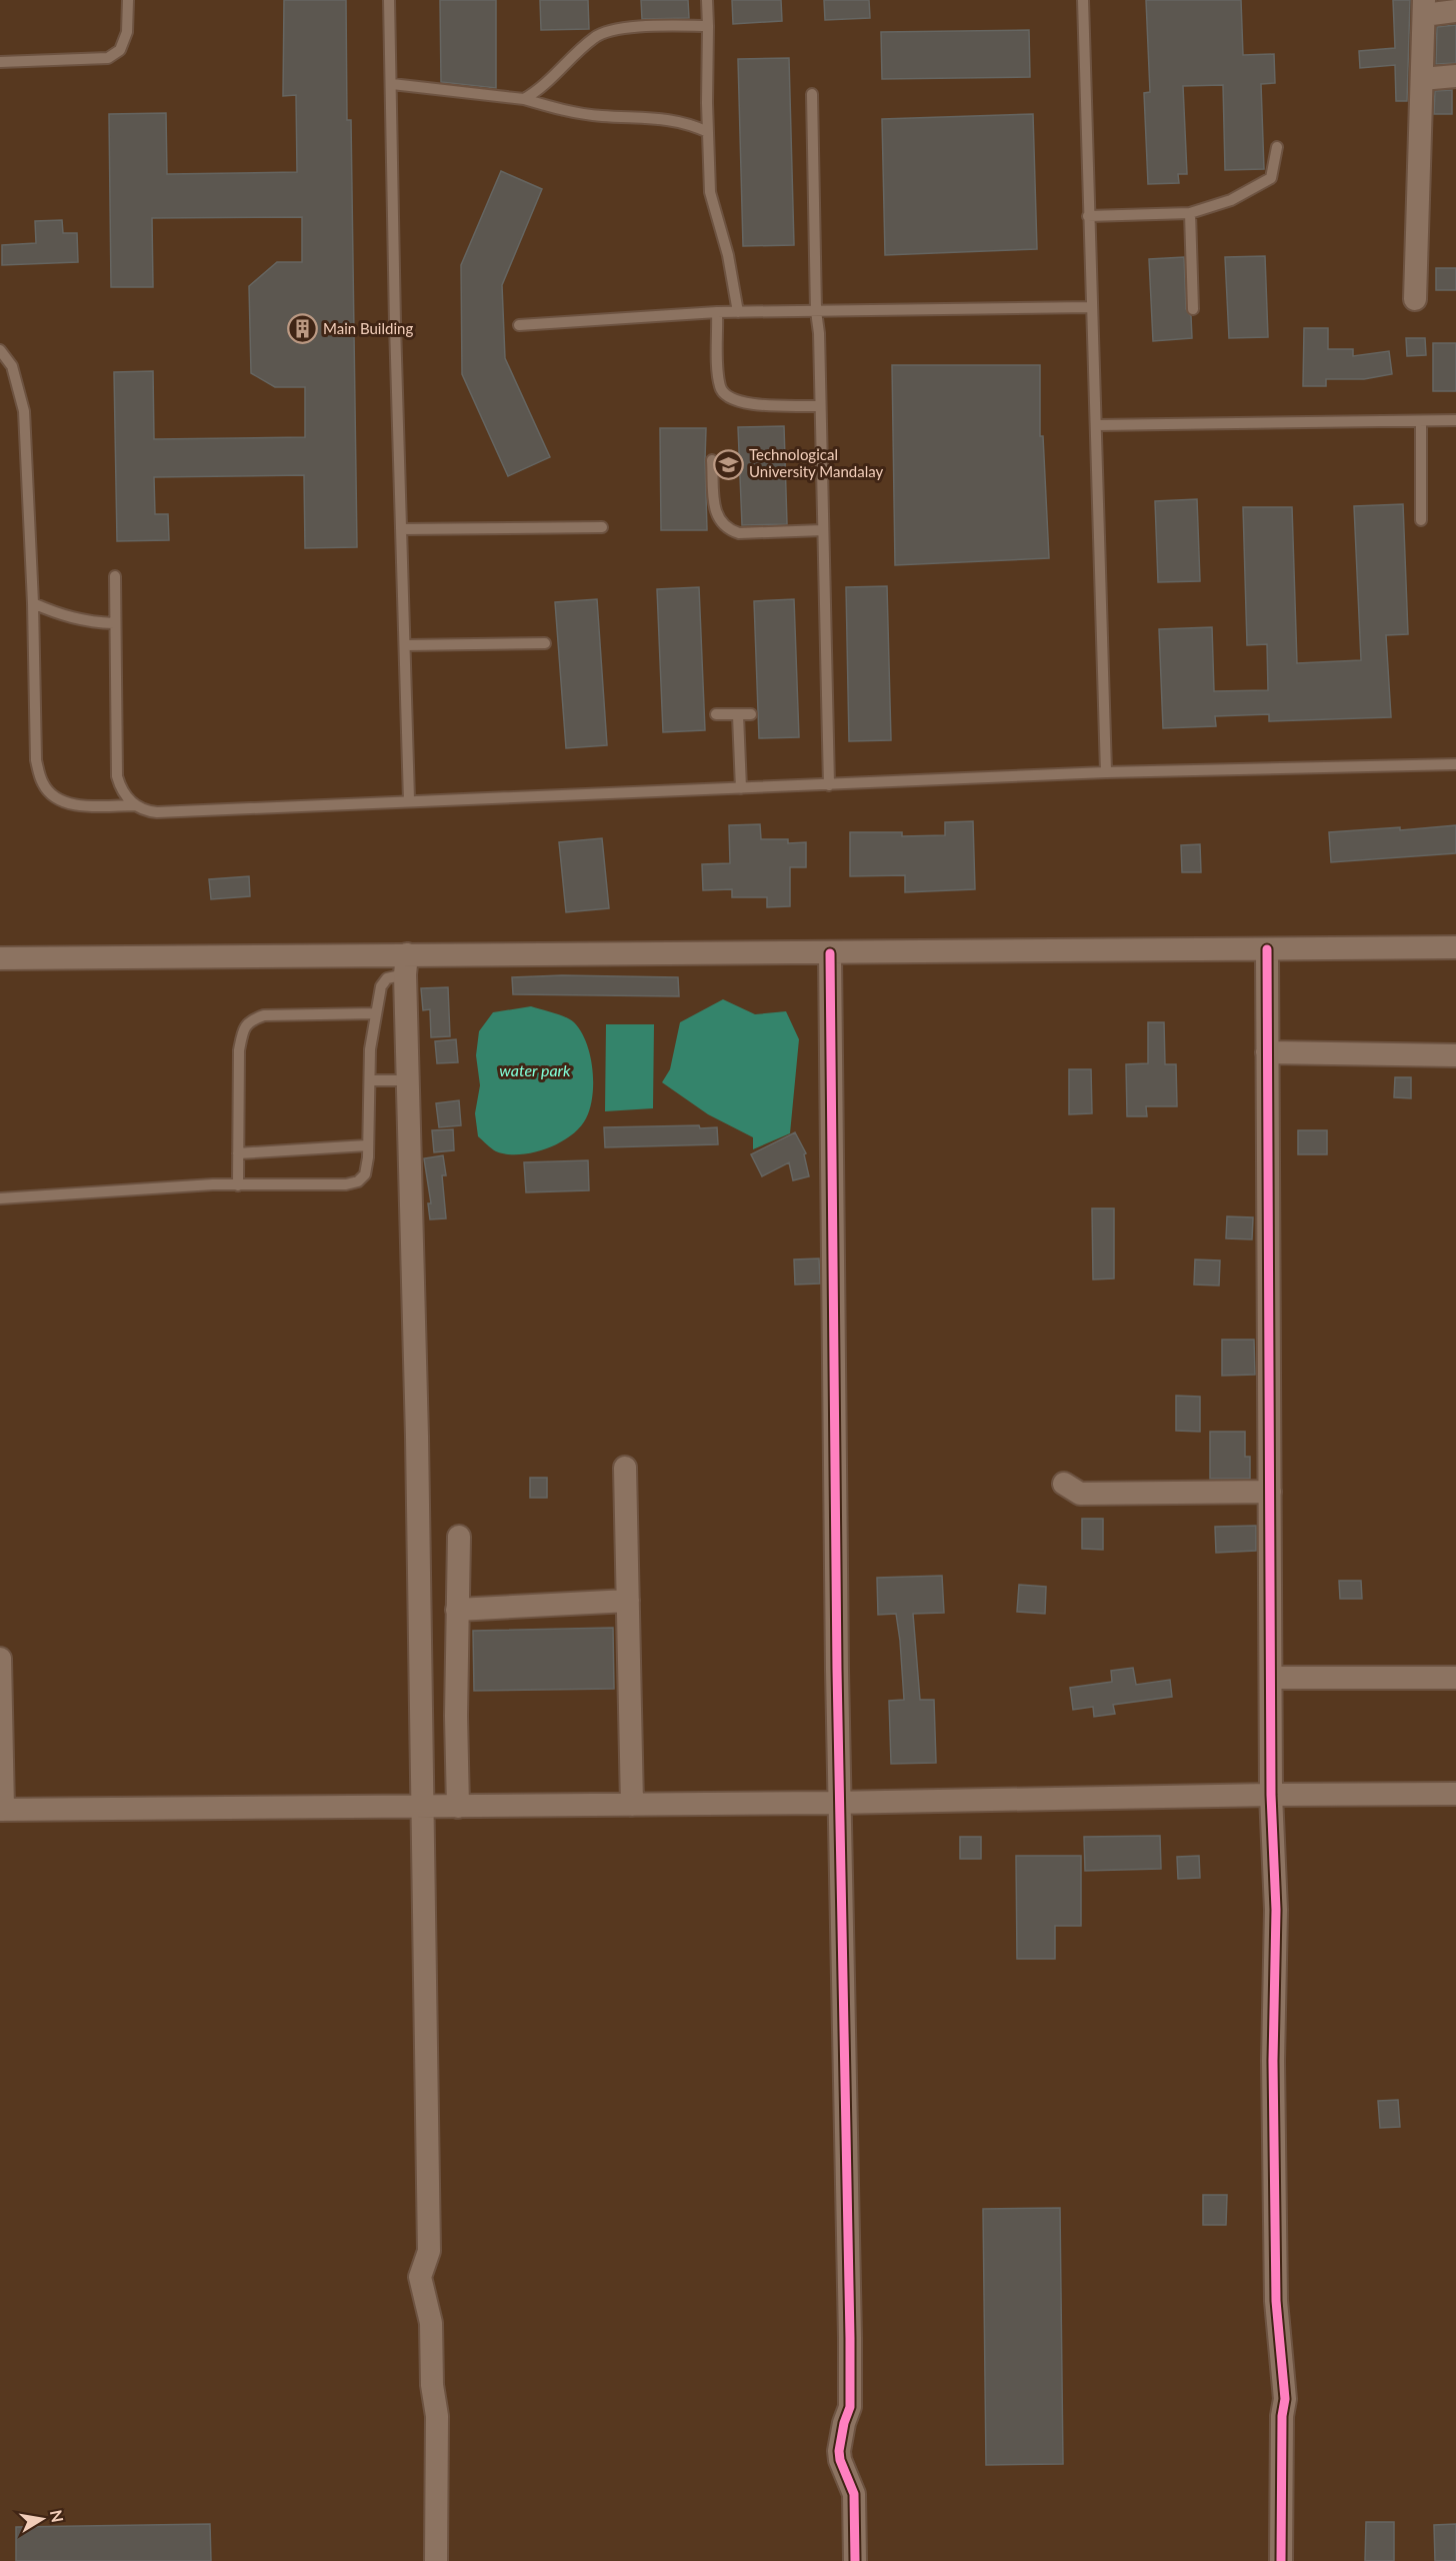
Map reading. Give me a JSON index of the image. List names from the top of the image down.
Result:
{
  "water": ["water park"],
  "places": {
    "building": ["Main Building"],
    "school or university": ["Technological University Mandalay"]
  },
  "north": "right"
}
